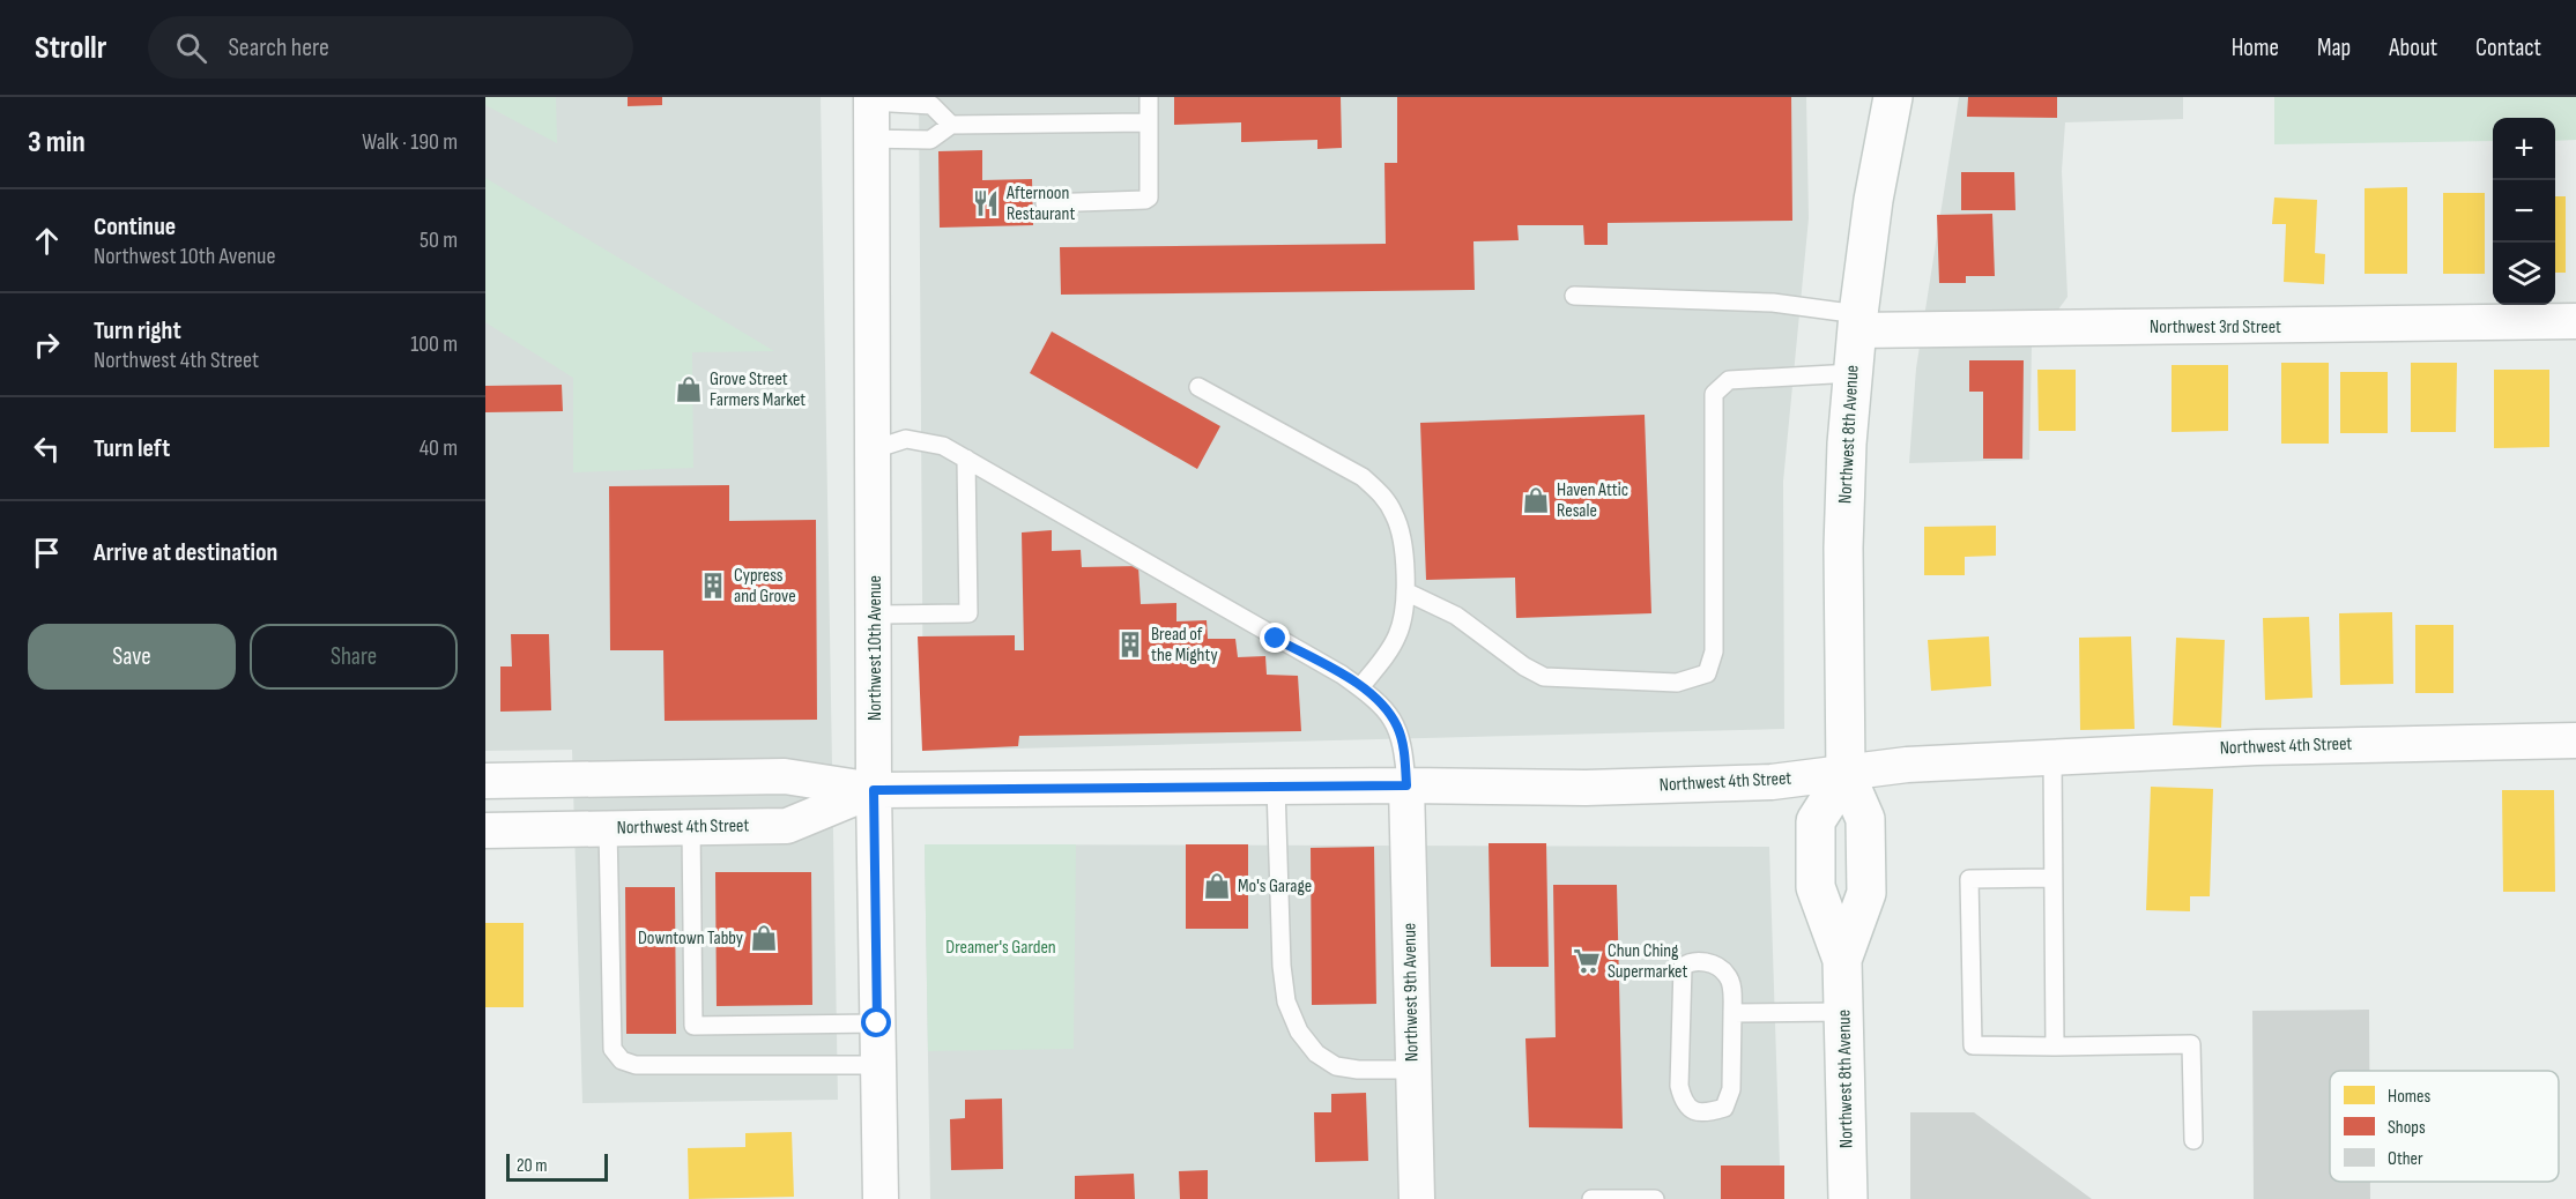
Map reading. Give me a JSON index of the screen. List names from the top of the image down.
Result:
{
  "streets": {
    "main road": ["Northwest 8th Avenue"],
    "street": [
      "Northwest 3rd Street",
      "Northwest 10th Avenue",
      "Northwest 4th Street",
      "Northwest 9th Avenue"
    ]
  },
  "crossings": [
    ["Northwest 3rd Street", "Northwest 8th Avenue"],
    ["Northwest 8th Avenue", "Northwest 4th Street"],
    ["Northwest 10th Avenue", "Northwest 4th Street"],
    ["Northwest 4th Street", "Northwest 9th Avenue"]
  ],
  "parks": ["Dreamer's Garden"],
  "places": {
    "restaurant": ["Afternoon Restaurant"],
    "shop": [
      "Grove Street Farmers Market",
      "Haven Attic Resale",
      "Mo's Garage",
      "Downtown Tabby"
    ],
    "building": ["Cypress and Grove", "Bread of the Mighty"],
    "supermarket": ["Chun Ching Supermarket"]
  },
  "legend": ["Homes", "Shops", "Other"],
  "scale_bar": "20 m",
  "page": {
    "header": "Strollr",
    "search": "Search here",
    "nav": [
      "Home",
      "Map",
      "About",
      "Contact"
    ],
    "heading": ["3 min", "Walk · 190 m"],
    "map_buttons": ["+", "−"],
    "list": [
      ["Continue", "Northwest 10th Avenue", "50 m"],
      ["Turn right", "Northwest 4th Street", "100 m"],
      ["Turn left", "40 m"],
      "Arrive at destination"
    ],
    "buttons": ["Save", "Share"],
    "scale": "20 m"
  }
}
